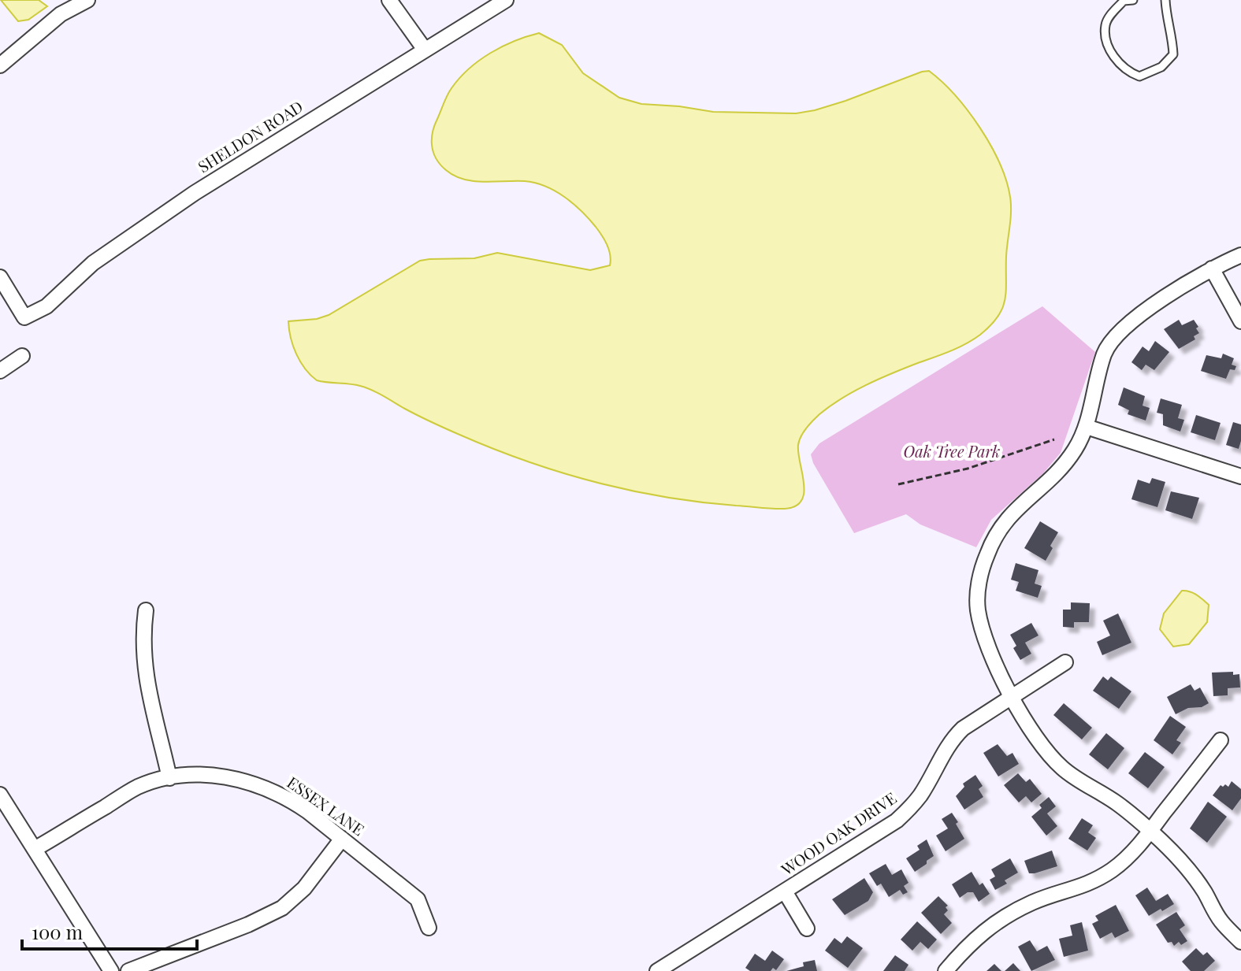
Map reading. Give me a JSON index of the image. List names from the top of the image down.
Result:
{
  "streets": {
    "street": ["SHELDON ROAD", "ESSEX LANE", "WOOD OAK DRIVE"]
  },
  "parks": ["Oak Tree Park"],
  "scale_bar": "100 m"
}
